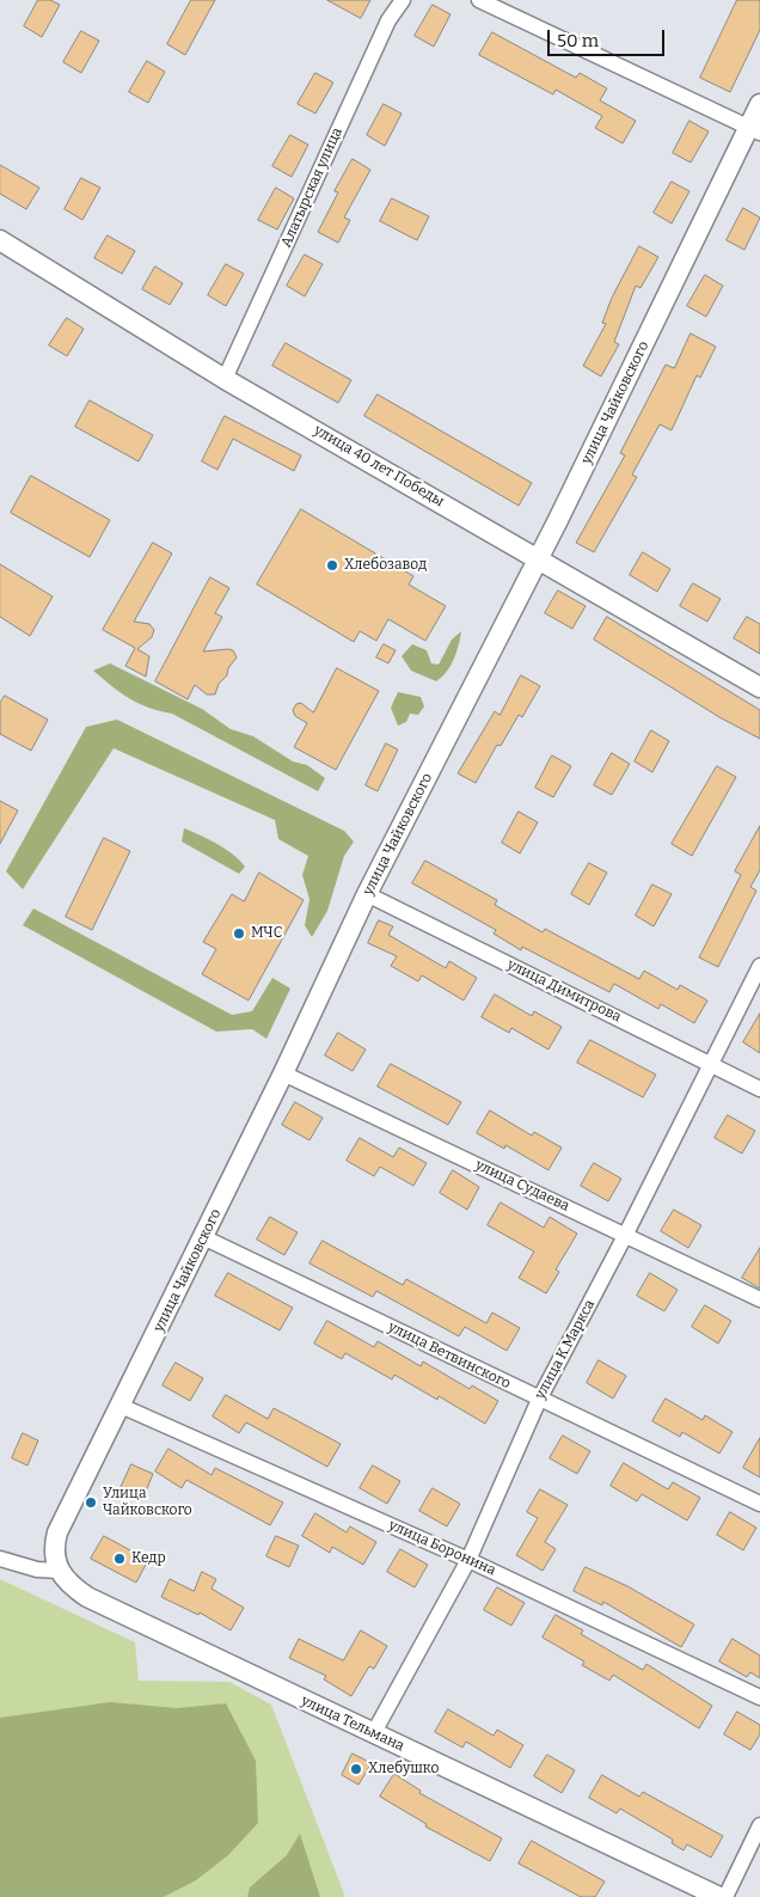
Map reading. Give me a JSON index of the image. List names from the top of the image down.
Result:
{
  "streets": {
    "street": [
      "Алатырская улица",
      "улица Чайковского",
      "улица 40 лет Победы",
      "улица Димитрова",
      "улица Судаева",
      "улица К.Маркса",
      "улица Ветвинского",
      "улица Боронина",
      "улица Тельмана"
    ]
  },
  "crossings": [
    ["Алатырская улица", "улица 40 лет Победы"],
    ["улица Чайковского", "улица 40 лет Победы"],
    ["улица Чайковского", "улица Димитрова"],
    ["улица Чайковского", "улица Судаева"],
    ["улица Чайковского", "улица Ветвинского"],
    ["улица Чайковского", "улица Боронина"],
    ["улица Чайковского", "улица Тельмана"],
    ["улица Димитрова", "улица К.Маркса"],
    ["улица Судаева", "улица К.Маркса"],
    ["улица К.Маркса", "улица Ветвинского"],
    ["улица К.Маркса", "улица Боронина"],
    ["улица К.Маркса", "улица Тельмана"]
  ],
  "places": [
    "Хлебозавод",
    "МЧС",
    "Улица Чайковского",
    "Кедр",
    "Хлебушко"
  ],
  "scale_bar": "50 m"
}
